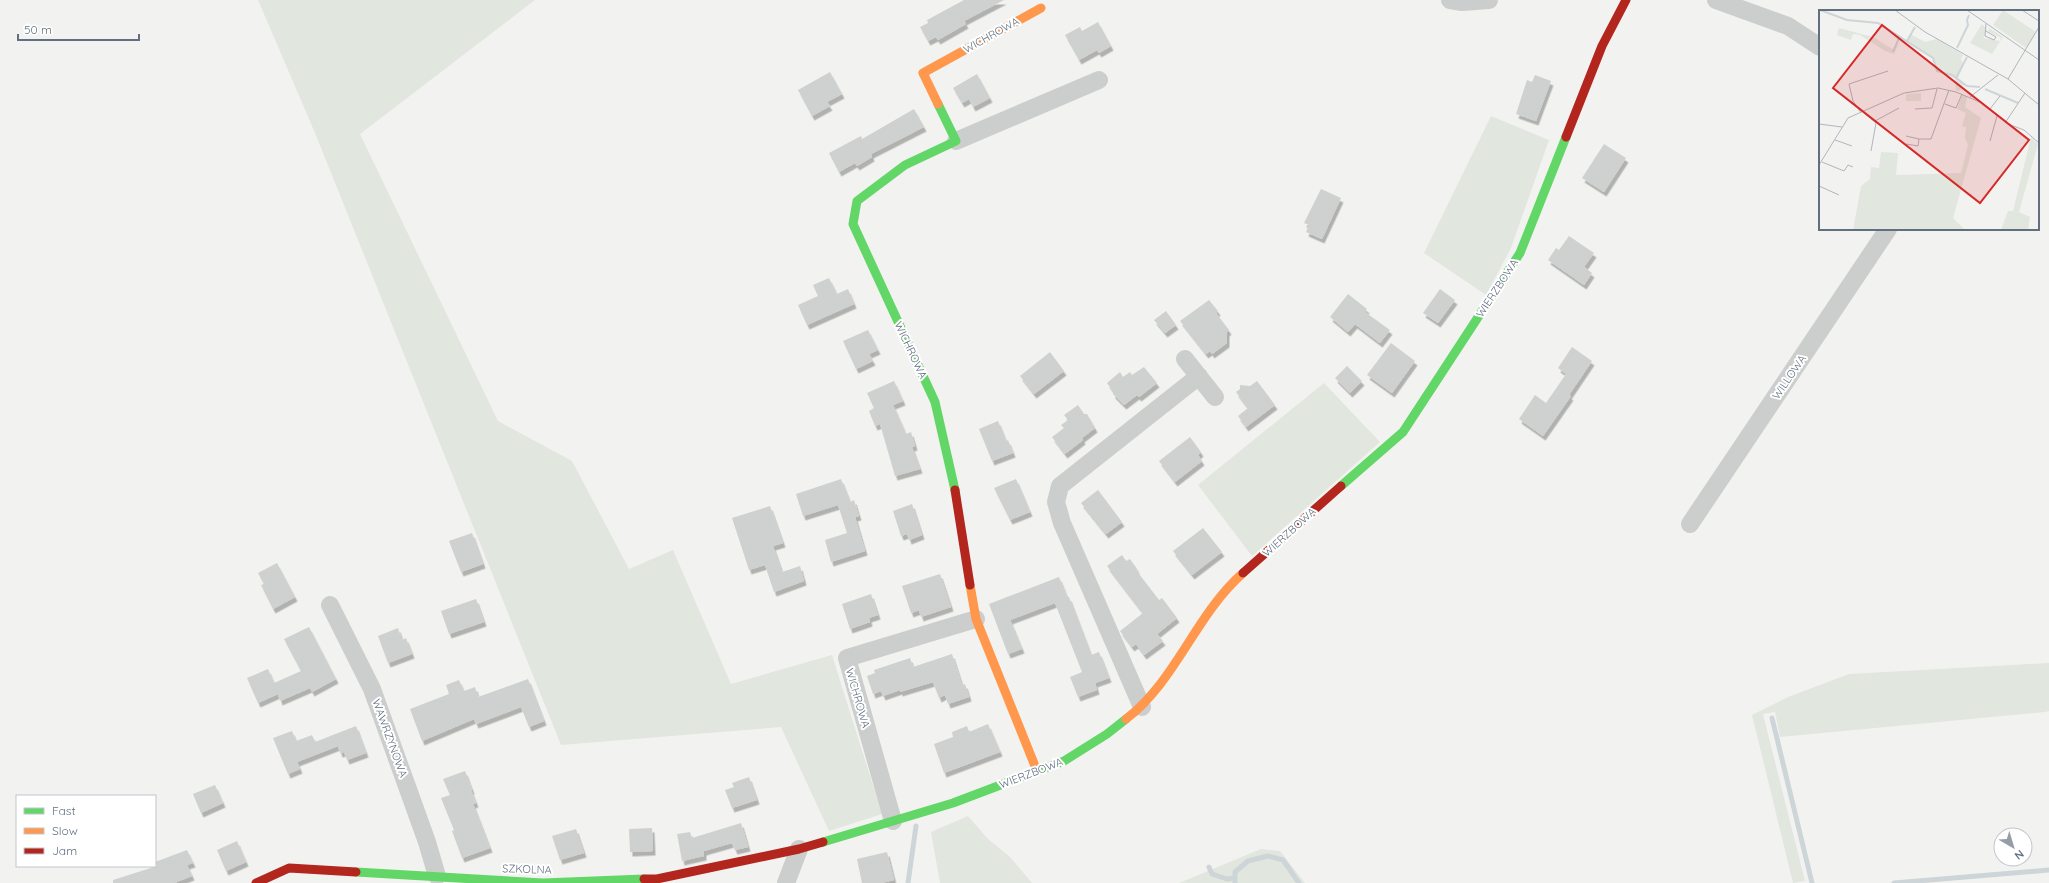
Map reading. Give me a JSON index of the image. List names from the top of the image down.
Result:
{
  "streets": {
    "street": [
      "WICHROWA",
      "WIERZBOWA",
      "WILLOWA",
      "WAWRZYNOWA",
      "SZKOLNA"
    ]
  },
  "crossings": [
    ["WICHROWA", "WIERZBOWA"],
    ["WIERZBOWA", "SZKOLNA"],
    ["WAWRZYNOWA", "SZKOLNA"]
  ],
  "legend": ["Fast", "Slow", "Jam"],
  "scale_bar": "50 m",
  "north": "bottom right"
}
